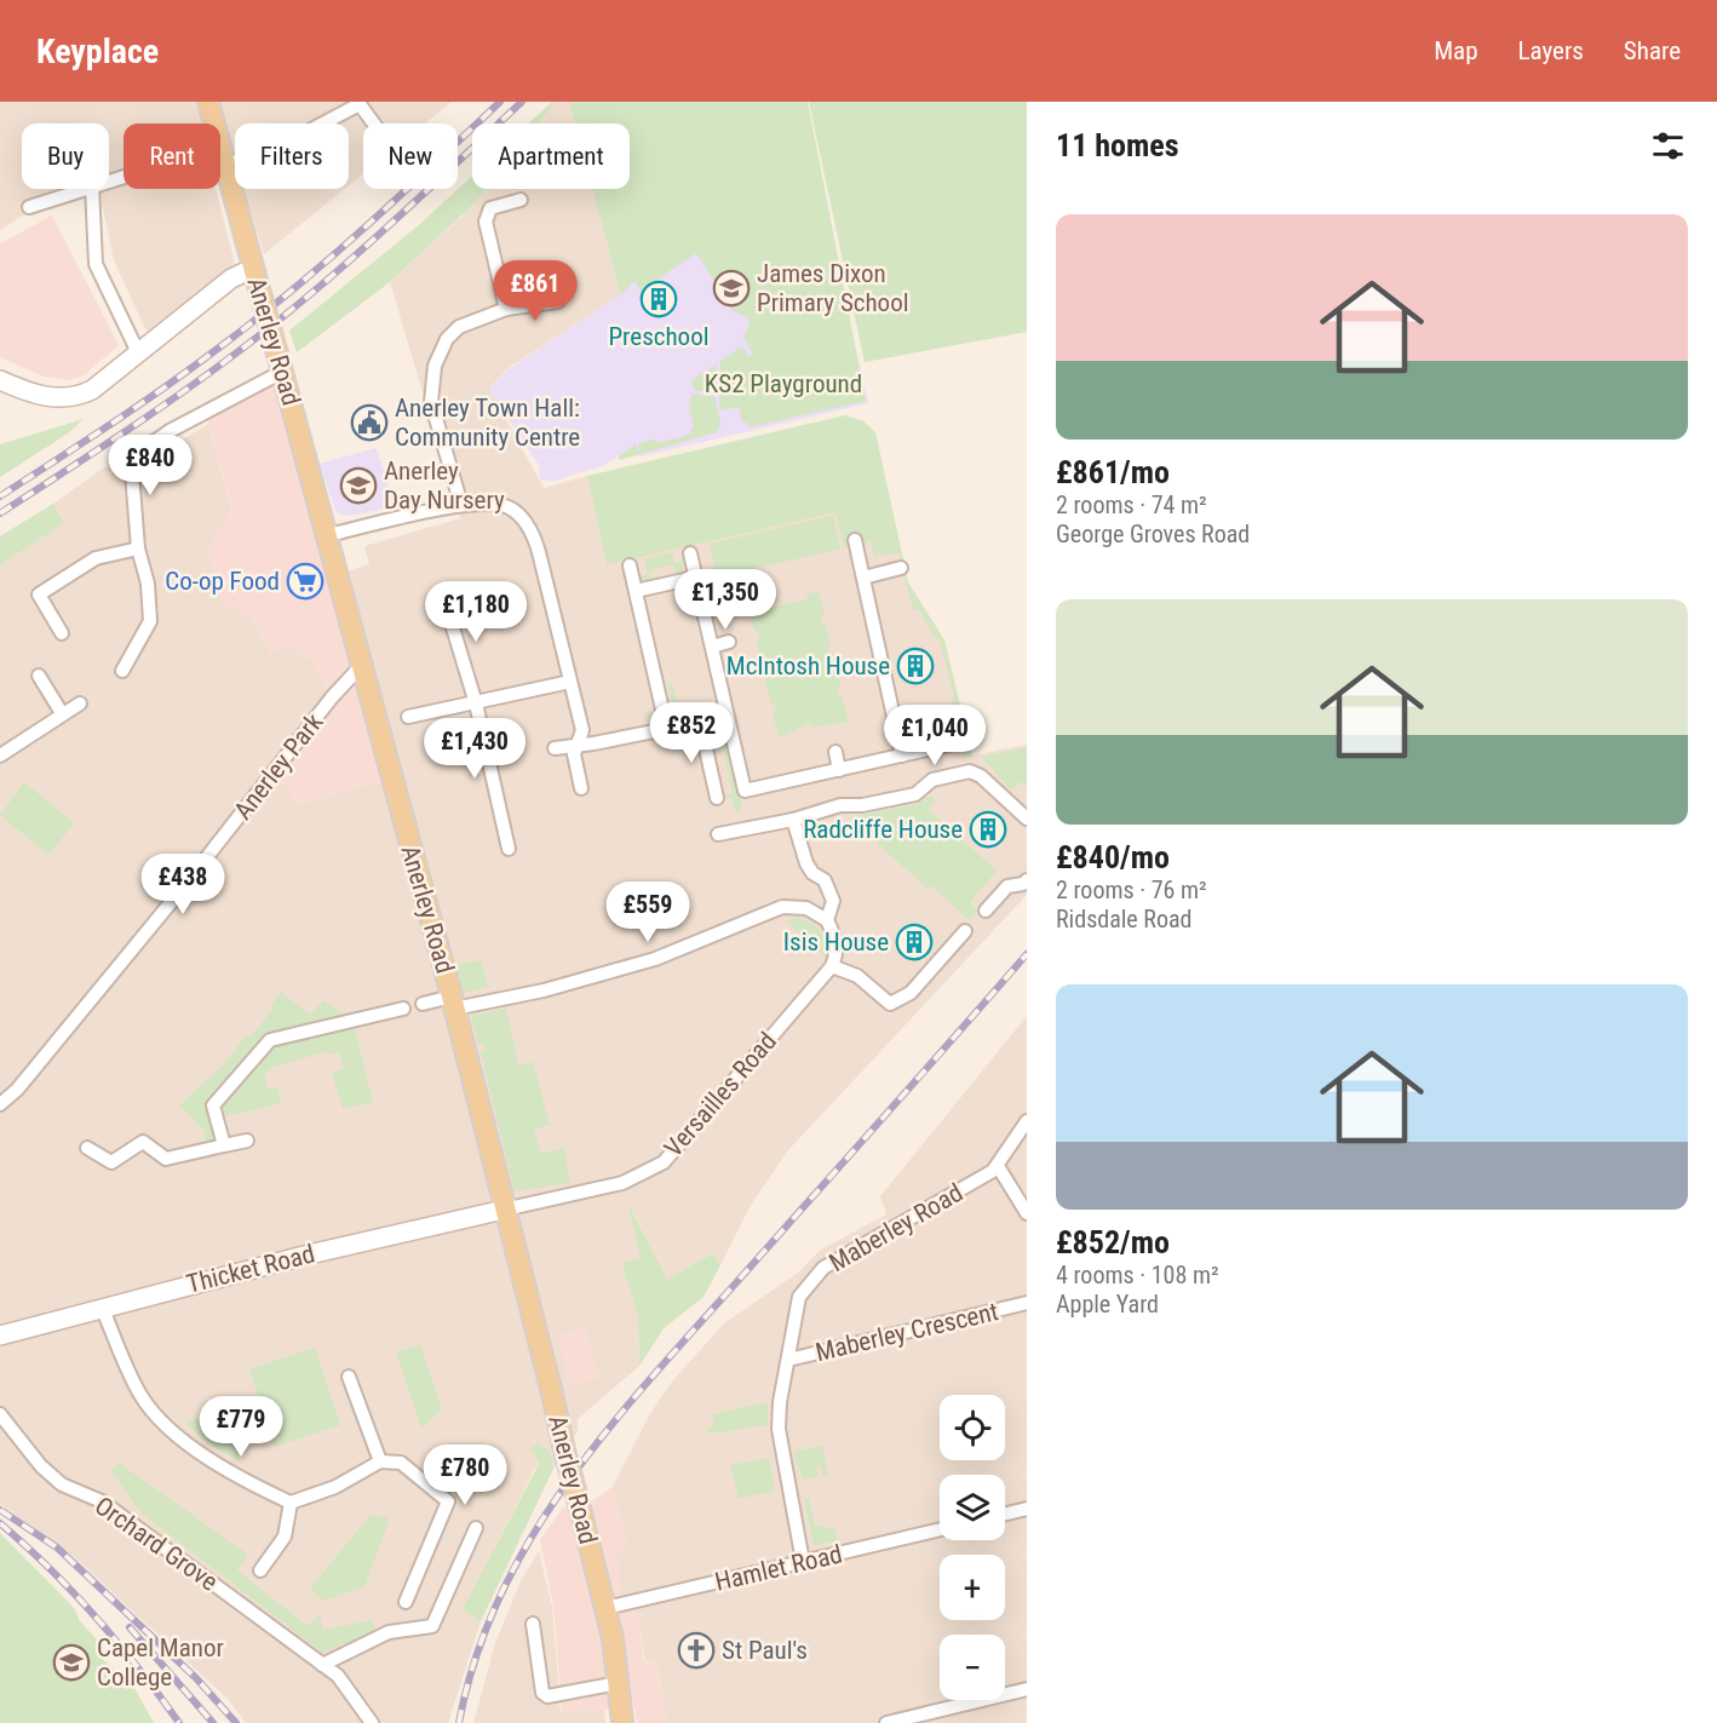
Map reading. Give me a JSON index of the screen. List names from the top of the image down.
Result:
{
  "streets": {
    "main road": ["Anerley Road"],
    "street": [
      "Anerley Park",
      "Versailles Road",
      "Maberley Road",
      "Thicket Road",
      "Maberley Crescent",
      "Orchard Grove",
      "Hamlet Road"
    ]
  },
  "crossings": [
    ["Anerley Road", "Anerley Park"],
    ["Anerley Road", "Versailles Road"],
    ["Anerley Road", "Thicket Road"],
    ["Anerley Road", "Hamlet Road"],
    ["Versailles Road", "Thicket Road"],
    ["Maberley Road", "Maberley Crescent"],
    ["Maberley Road", "Hamlet Road"]
  ],
  "parks": ["KS2 Playground"],
  "places": {
    "school or university": ["James Dixon Primary School", "Anerley Day Nursery", "Capel Manor College"],
    "building": [
      "Preschool",
      "McIntosh House",
      "Radcliffe House",
      "Isis House"
    ],
    "public building": ["Anerley Town Hall: Community Centre"],
    "supermarket": ["Co-op Food"],
    "church": ["St Paul's"]
  },
  "page": {
    "header": "Keyplace",
    "nav": ["Map", "Layers", "Share"],
    "heading": "11 homes",
    "chip": [
      "Buy",
      "Rent",
      "Filters",
      "New",
      "Apartment"
    ],
    "list": [
      {
        "name": "£861/mo",
        "note": "2 rooms · 74 m² · George Groves Road"
      },
      {
        "name": "£840/mo",
        "note": "2 rooms · 76 m² · Ridsdale Road"
      },
      {
        "name": "£852/mo",
        "note": "4 rooms · 108 m² · Apple Yard"
      }
    ],
    "price": [
      "£861",
      "£840",
      "£1,350",
      "£1,180",
      "£852",
      "£1,040",
      "£1,430",
      "£438",
      "£559",
      "£779",
      "£780"
    ],
    "map_buttons": ["+", "−"]
  }
}
